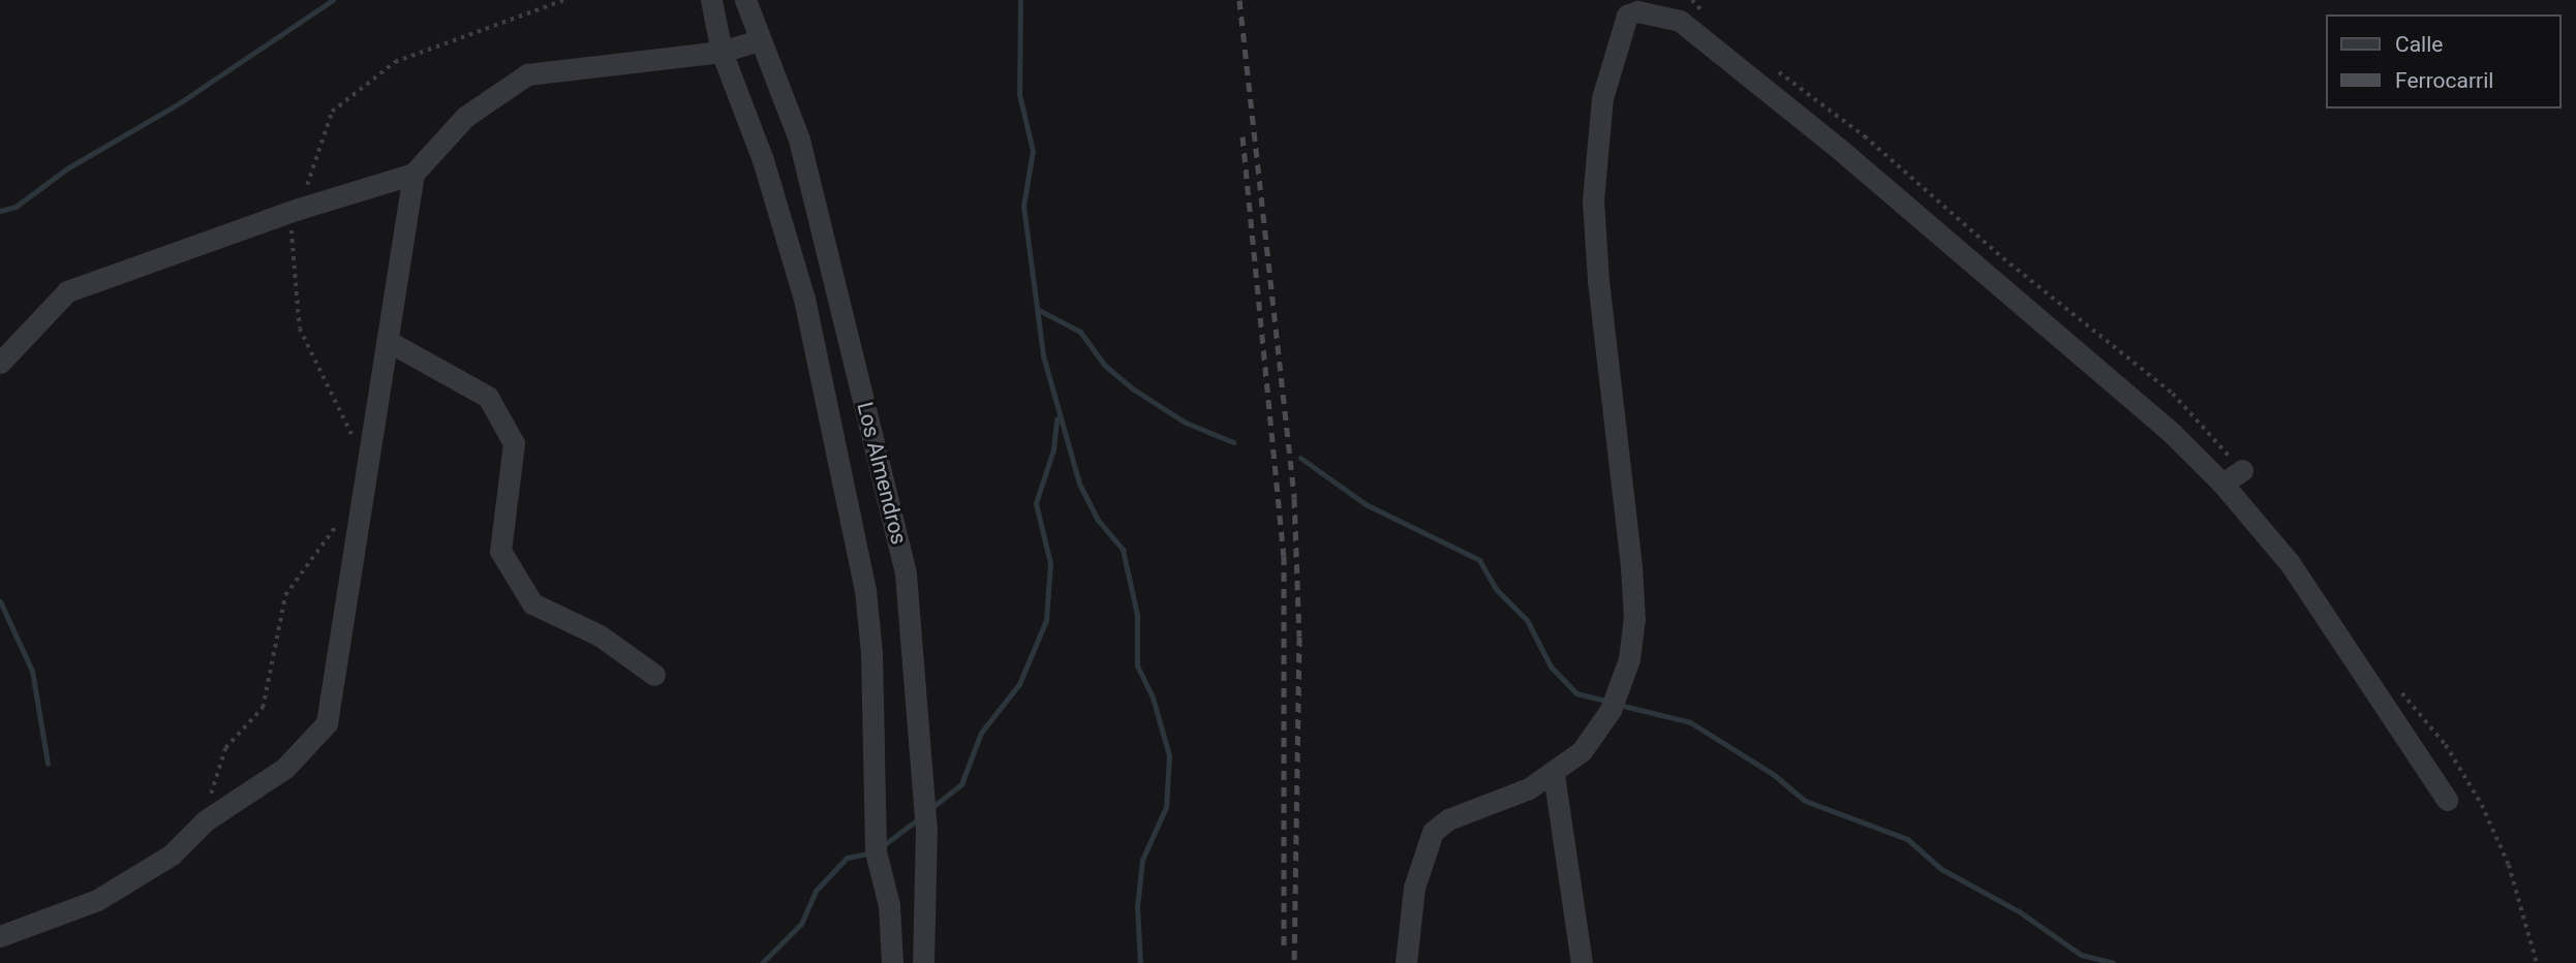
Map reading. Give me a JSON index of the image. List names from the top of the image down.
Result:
{
  "streets": {
    "street": ["Los Almendros"]
  },
  "legend": ["Calle", "Ferrocarril"]
}
